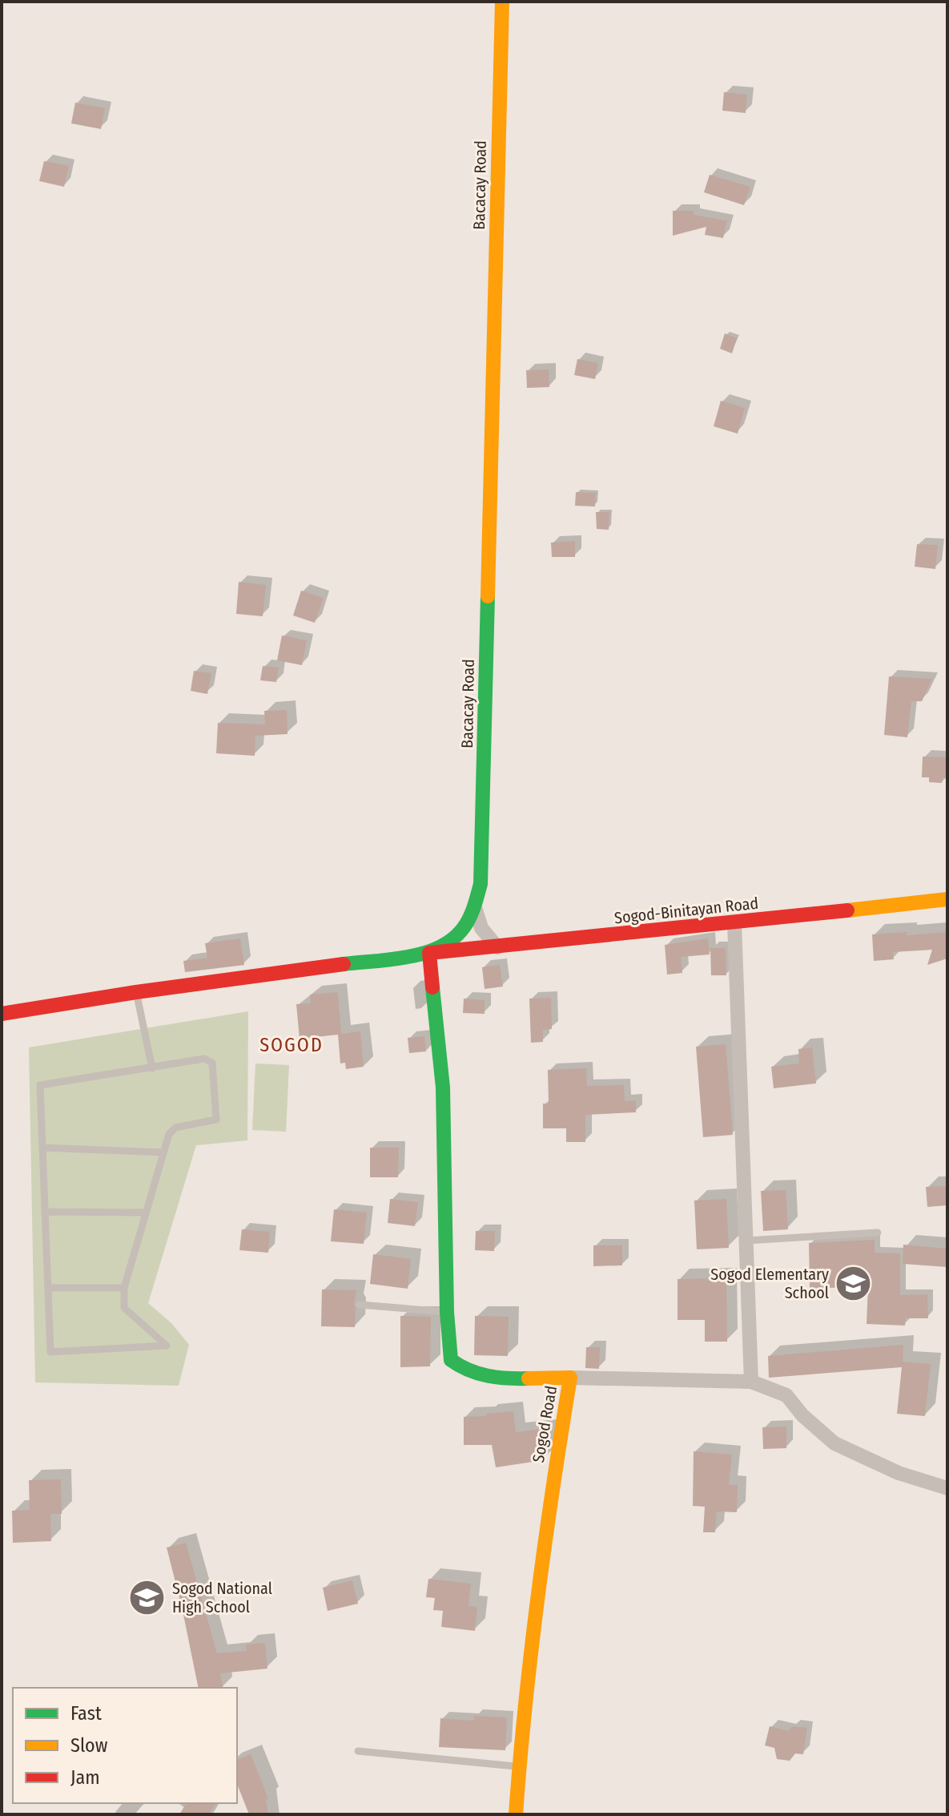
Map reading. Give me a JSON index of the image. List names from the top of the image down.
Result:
{
  "streets": {
    "street": ["Bacacay Road", "Sogod-Binitayan Road", "Sogod Road"]
  },
  "crossings": [
    ["Bacacay Road", "Sogod-Binitayan Road"],
    ["Bacacay Road", "Sogod Road"],
    ["Sogod-Binitayan Road", "Sogod Road"]
  ],
  "districts": ["SOGOD"],
  "places": {
    "school or university": ["Sogod Elementary School", "Sogod National High School"]
  },
  "legend": ["Fast", "Slow", "Jam"]
}
